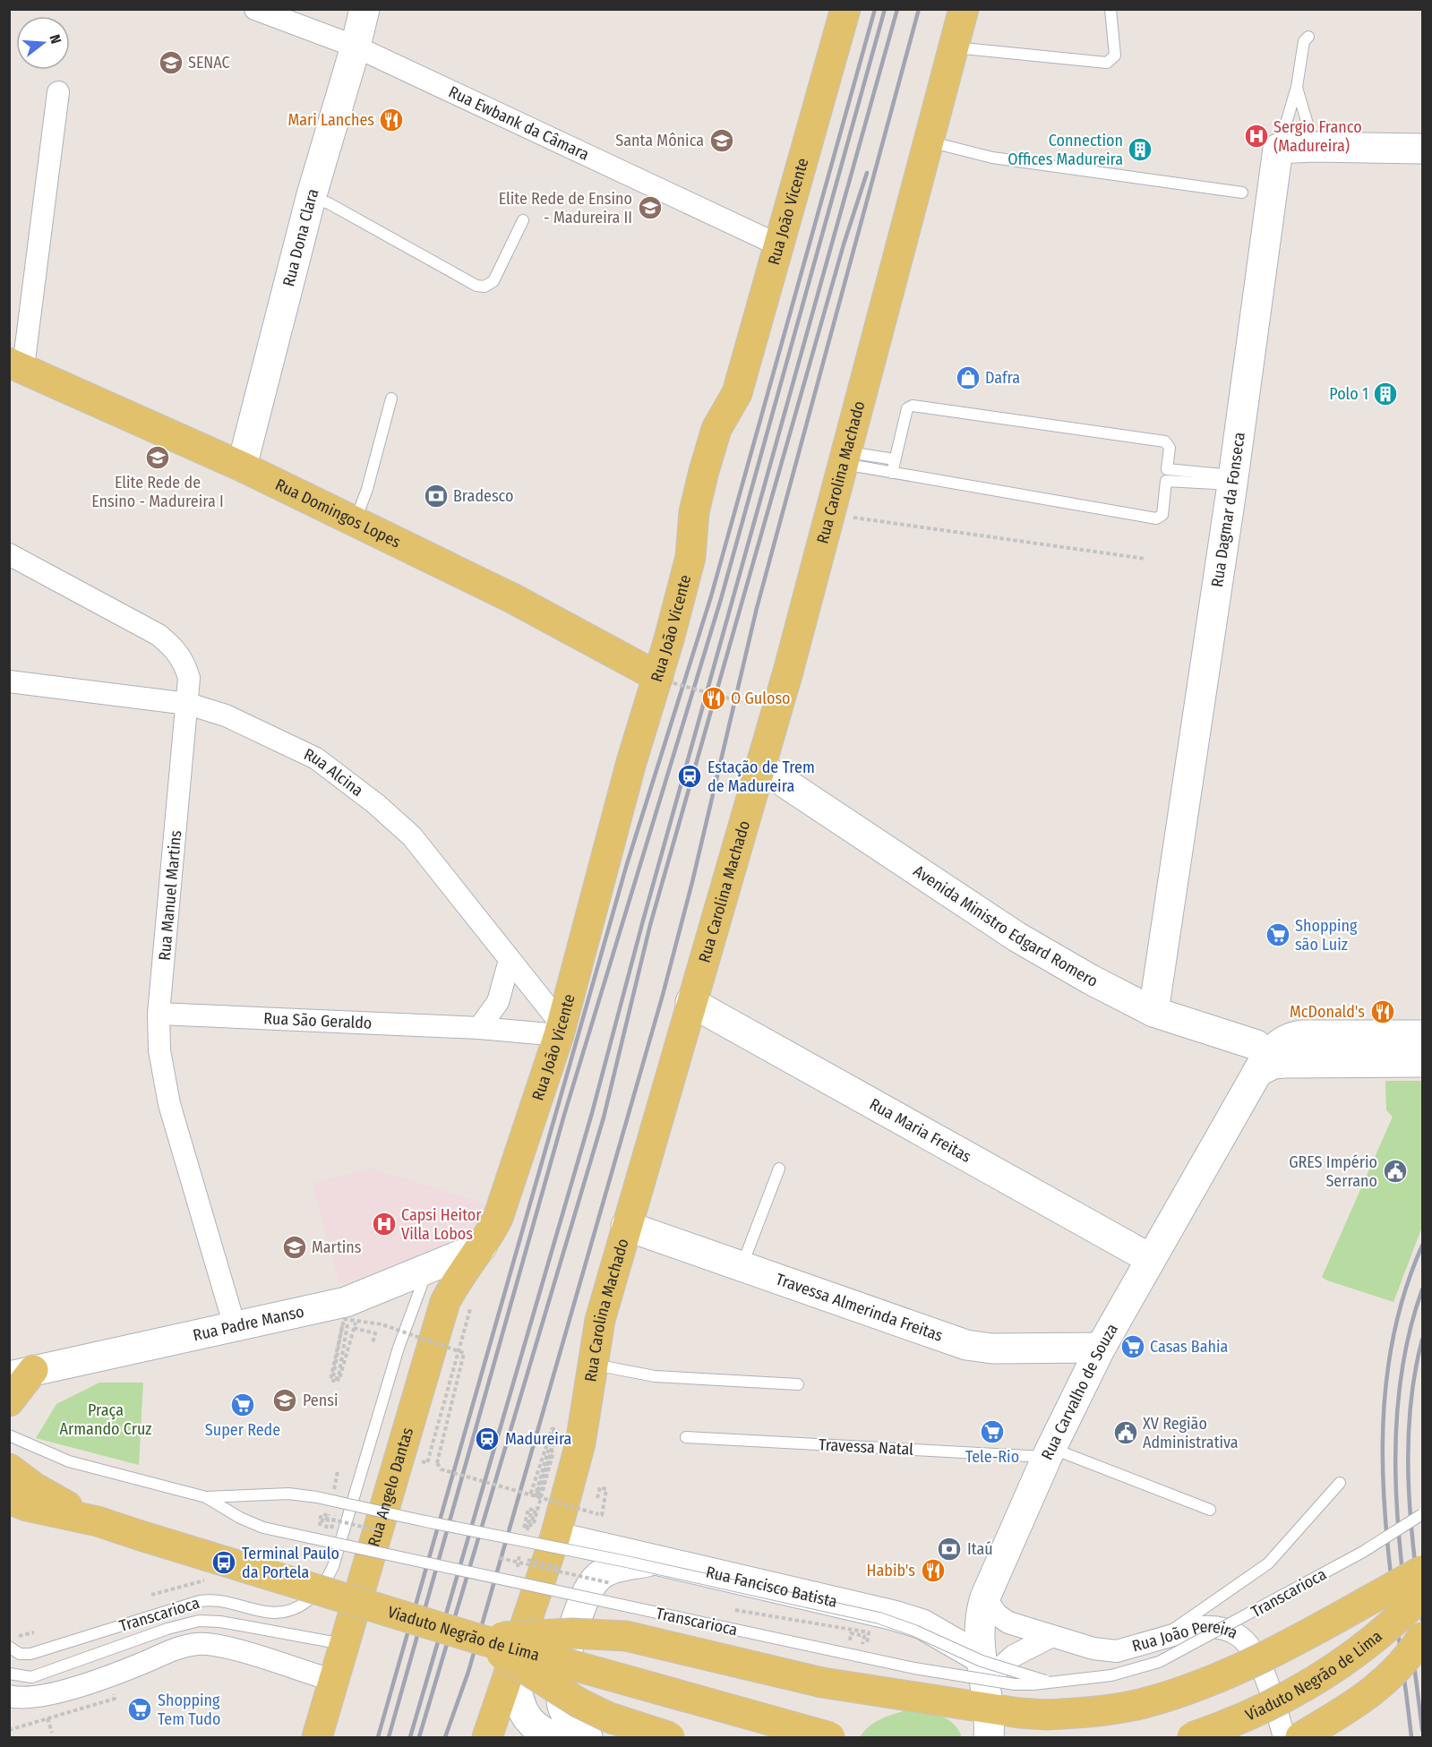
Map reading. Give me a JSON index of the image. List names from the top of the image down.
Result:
{
  "streets": {
    "main road": [
      "Rua João Vicente",
      "Rua Carolina Machado",
      "Rua Domingos Lopes",
      "Rua Angelo Dantas",
      "Viaduto Negrão de Lima"
    ],
    "street": [
      "Rua Ewbank da Câmara",
      "Rua Dona Clara",
      "Rua Dagmar da Fonseca",
      "Rua Alcina",
      "Rua Manuel Martins",
      "Avenida Ministro Edgard Romero",
      "Rua São Geraldo",
      "Rua Maria Freitas",
      "Travessa Almerinda Freitas",
      "Rua Padre Manso",
      "Rua Carvalho de Souza",
      "Rua Fancisco Batista",
      "Rua João Pereira"
    ],
    "lane": ["Travessa Natal", "Transcarioca"]
  },
  "crossings": [
    ["Rua Ewbank da Câmara", "Rua João Vicente"],
    ["Rua Ewbank da Câmara", "Rua Dona Clara"],
    ["Rua João Vicente", "Rua Domingos Lopes"],
    ["Rua João Vicente", "Rua Alcina"],
    ["Rua João Vicente", "Rua São Geraldo"],
    ["Rua João Vicente", "Rua Padre Manso"],
    ["Rua João Vicente", "Rua Angelo Dantas"],
    ["Rua Dona Clara", "Rua Domingos Lopes"],
    ["Rua Carolina Machado", "Avenida Ministro Edgard Romero"],
    ["Rua Carolina Machado", "Rua Maria Freitas"],
    ["Rua Carolina Machado", "Travessa Almerinda Freitas"],
    ["Rua Carolina Machado", "Rua Fancisco Batista"],
    ["Rua Dagmar da Fonseca", "Avenida Ministro Edgard Romero"],
    ["Rua Alcina", "Rua Manuel Martins"],
    ["Rua Alcina", "Rua São Geraldo"],
    ["Rua Manuel Martins", "Rua São Geraldo"],
    ["Rua Manuel Martins", "Rua Padre Manso"],
    ["Avenida Ministro Edgard Romero", "Rua Carvalho de Souza"],
    ["Rua Maria Freitas", "Rua Carvalho de Souza"],
    ["Travessa Almerinda Freitas", "Rua Carvalho de Souza"],
    ["Rua Padre Manso", "Rua Angelo Dantas"],
    ["Rua Padre Manso", "Transcarioca"],
    ["Rua Carvalho de Souza", "Travessa Natal"],
    ["Rua Carvalho de Souza", "Rua Fancisco Batista"],
    ["Rua Carvalho de Souza", "Rua João Pereira"]
  ],
  "parks": ["Praça Armando Cruz"],
  "places": {
    "school or university": [
      "SENAC",
      "Santa Mônica",
      "Elite Rede de Ensino - Madureira II",
      "Elite Rede de Ensino - Madureira I",
      "Martins",
      "Pensi"
    ],
    "restaurant": [
      "Mari Lanches",
      "O Guloso",
      "McDonald's",
      "Habib's"
    ],
    "hospital": ["Sergio Franco (Madureira)", "Capsi Heitor Villa Lobos"],
    "building": ["Connection Offices Madureira", "Polo 1"],
    "shop": ["Dafra"],
    "bank": ["Bradesco", "Itaú"],
    "station": ["Estação de Trem de Madureira", "Madureira"],
    "supermarket": [
      "Shopping são Luiz",
      "Casas Bahia",
      "Super Rede",
      "Tele-Rio",
      "Shopping Tem Tudo"
    ],
    "public building": ["GRES Império Serrano", "XV Região Administrativa"],
    "bus stop": ["Terminal Paulo da Portela"]
  },
  "north": "right"
}
